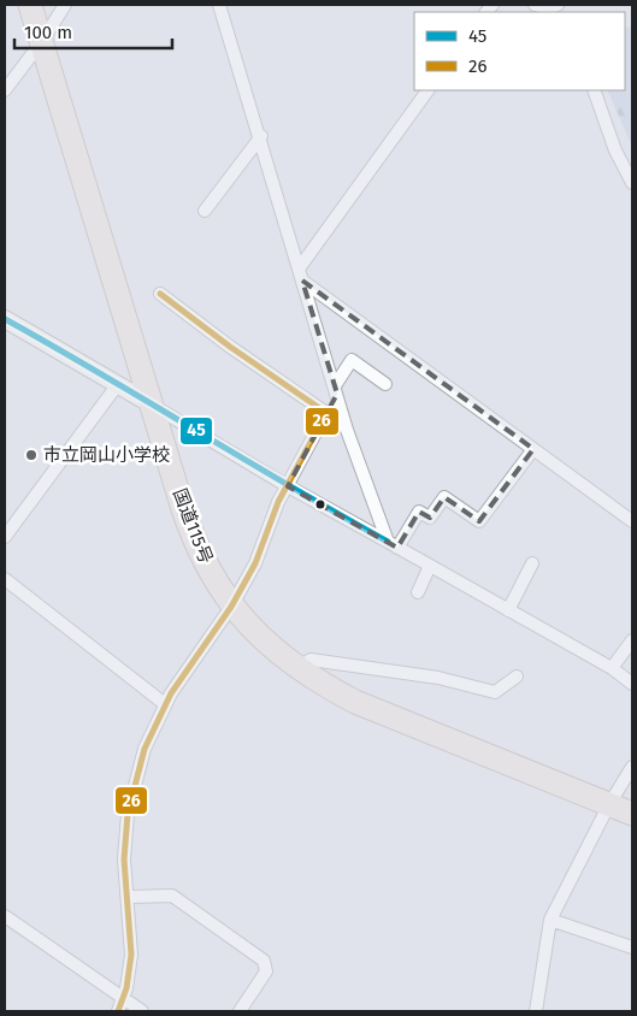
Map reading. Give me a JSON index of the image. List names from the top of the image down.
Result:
{
  "streets": {
    "highway": ["国道115号"]
  },
  "places": ["市立岡山小学校"],
  "lines": ["transit line 26", "transit line 45"],
  "legend": ["45", "26"],
  "scale_bar": "100 m"
}
